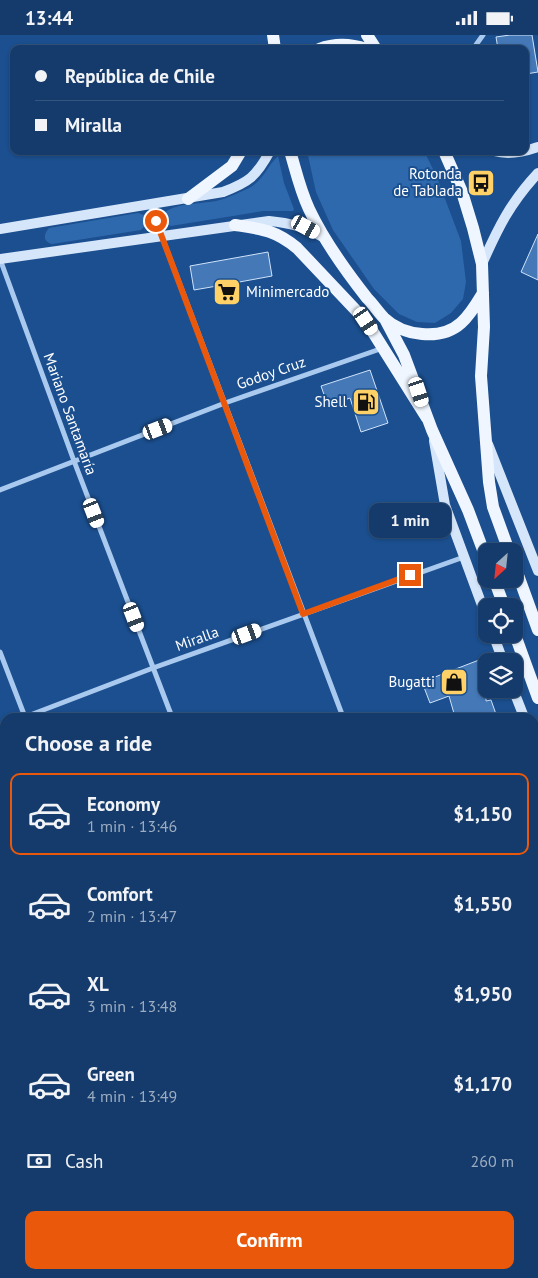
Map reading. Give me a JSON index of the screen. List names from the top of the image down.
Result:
{
  "streets": {
    "street": ["Godoy Cruz", "Mariano Santamaría", "Miralla"]
  },
  "crossings": [
    ["Godoy Cruz", "Mariano Santamaría"],
    ["Mariano Santamaría", "Miralla"]
  ],
  "places": {
    "bus stop": ["Rotonda de Tablada"],
    "supermarket": ["Minimercado"],
    "fuel station": ["Shell"],
    "shop": ["Bugatti"]
  },
  "north": "bottom left",
  "page": {
    "status": "13:44",
    "banner": ["República de Chile", "Miralla"],
    "bubble": "1 min",
    "heading": "Choose a ride",
    "list": [
      {
        "name": "Economy",
        "note": "1 min · 13:46",
        "value": "$1,150"
      },
      {
        "name": "Comfort",
        "note": "2 min · 13:47",
        "value": "$1,550"
      },
      {
        "name": "XL",
        "note": "3 min · 13:48",
        "value": "$1,950"
      },
      {
        "name": "Green",
        "note": "4 min · 13:49",
        "value": "$1,170"
      }
    ],
    "pay": ["Cash", "260 m"],
    "buttons": "Confirm"
  }
}
